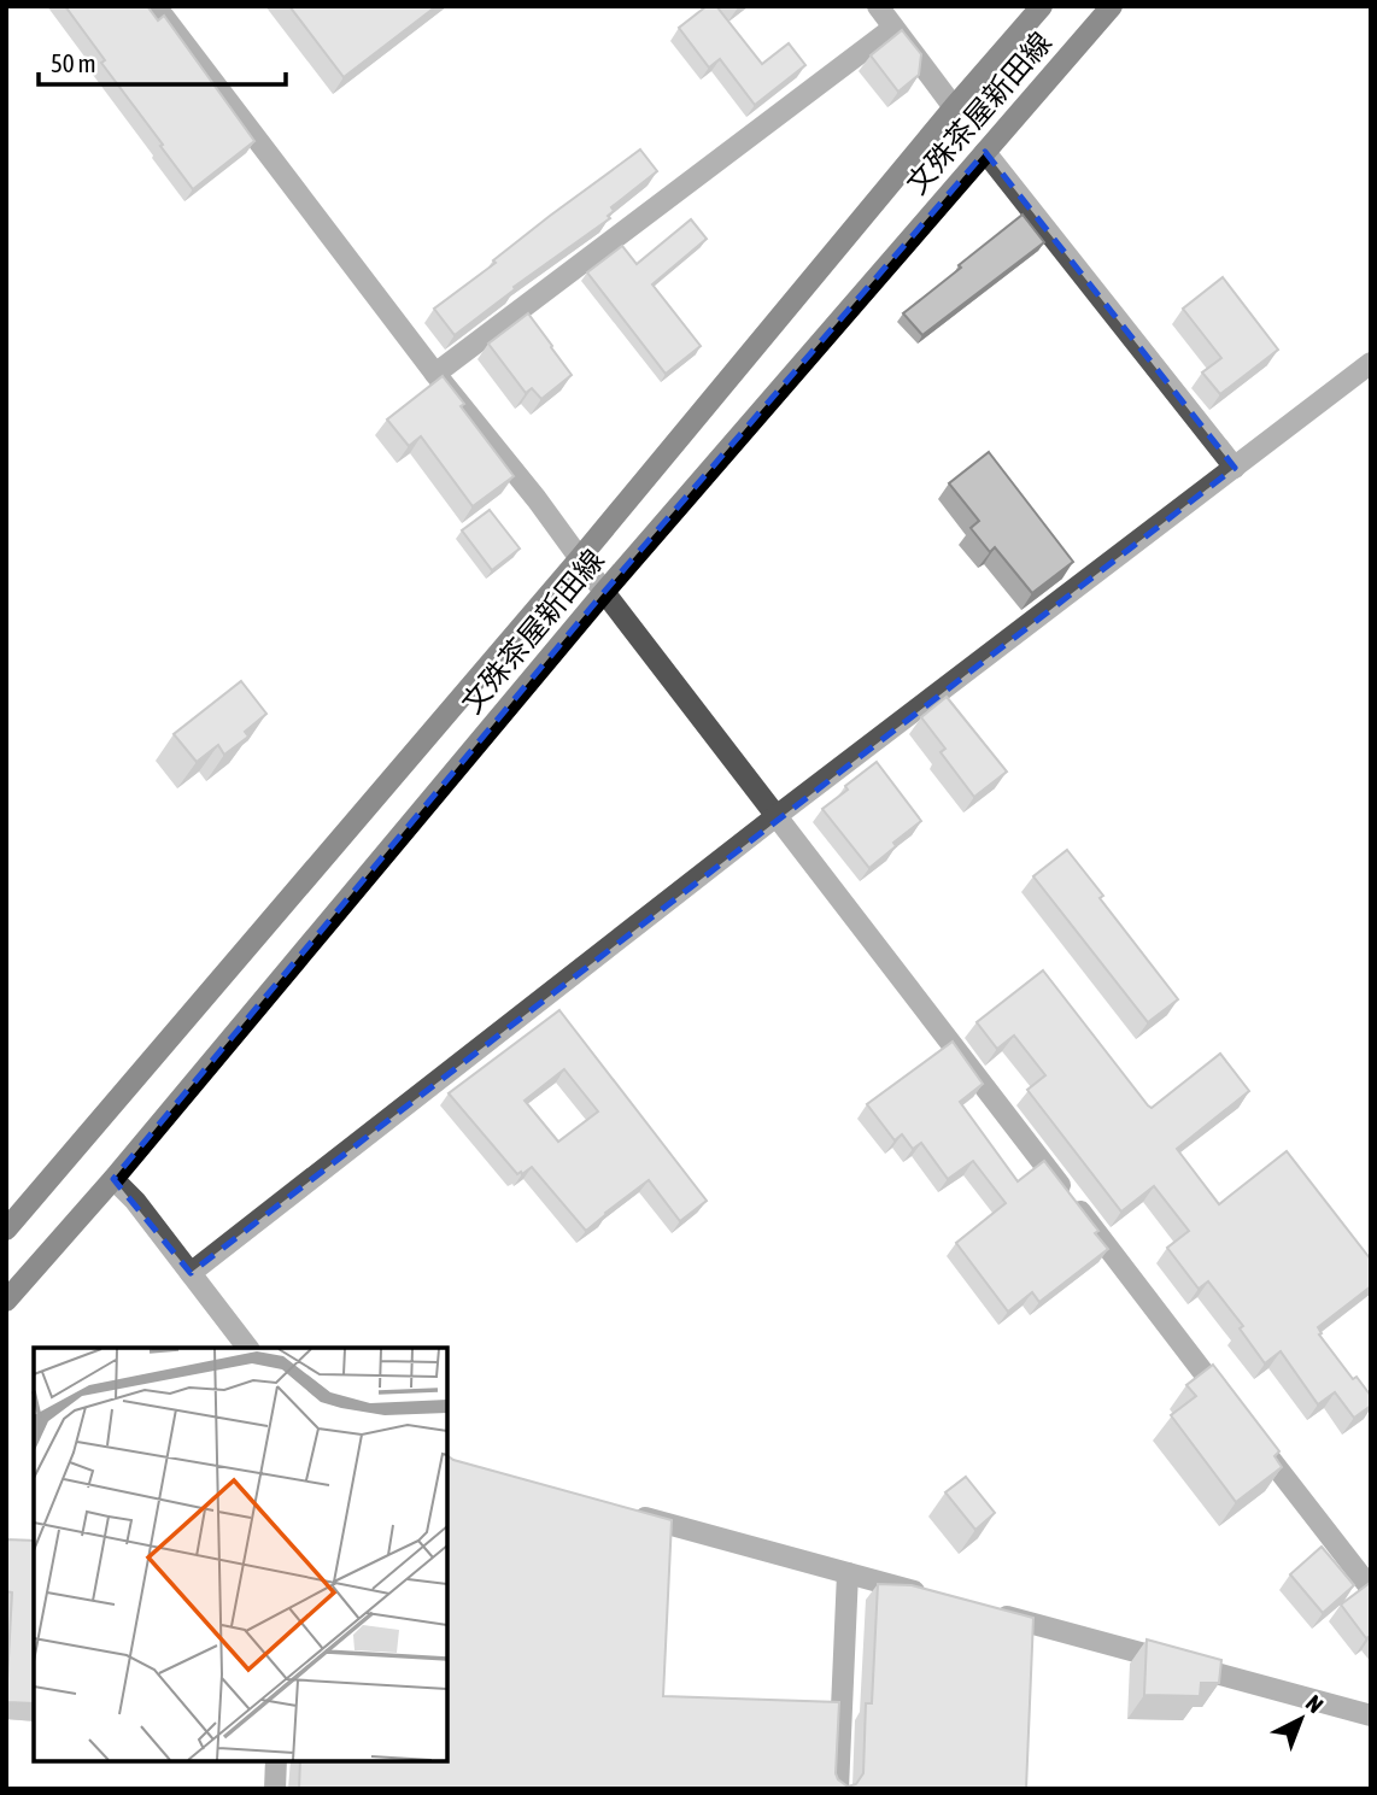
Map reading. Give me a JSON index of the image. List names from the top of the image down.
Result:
{
  "streets": {
    "main road": ["文殊茶屋新田線"]
  },
  "scale_bar": "50 m",
  "north": "top right"
}
